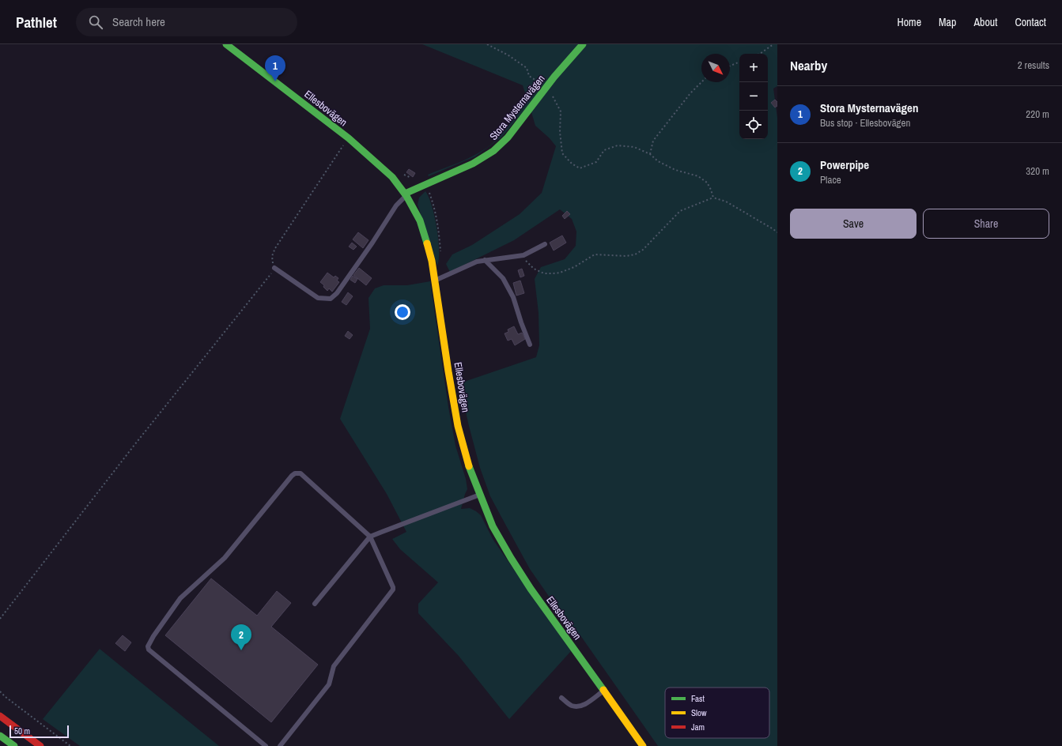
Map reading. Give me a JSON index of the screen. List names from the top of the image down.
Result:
{
  "streets": {
    "main road": ["Stora Mysternavägen", "Ellesbovägen"]
  },
  "crossings": [
    ["Stora Mysternavägen", "Ellesbovägen"]
  ],
  "legend": ["Fast", "Slow", "Jam"],
  "scale_bar": "50 m",
  "north": "bottom right",
  "page": {
    "header": "Pathlet",
    "search": "Search here",
    "nav": [
      "Home",
      "Map",
      "About",
      "Contact"
    ],
    "heading": ["Nearby", "2 results"],
    "map_buttons": ["+", "−"],
    "pins": ["1", "2"],
    "list": [
      {
        "mark": "1",
        "name": "Stora Mysternavägen",
        "note": "Bus stop · Ellesbovägen",
        "value": "220 m"
      },
      {
        "mark": "2",
        "name": "Powerpipe",
        "note": "Place",
        "value": "320 m"
      }
    ],
    "buttons": ["Save", "Share"],
    "scale": "50 m"
  }
}
